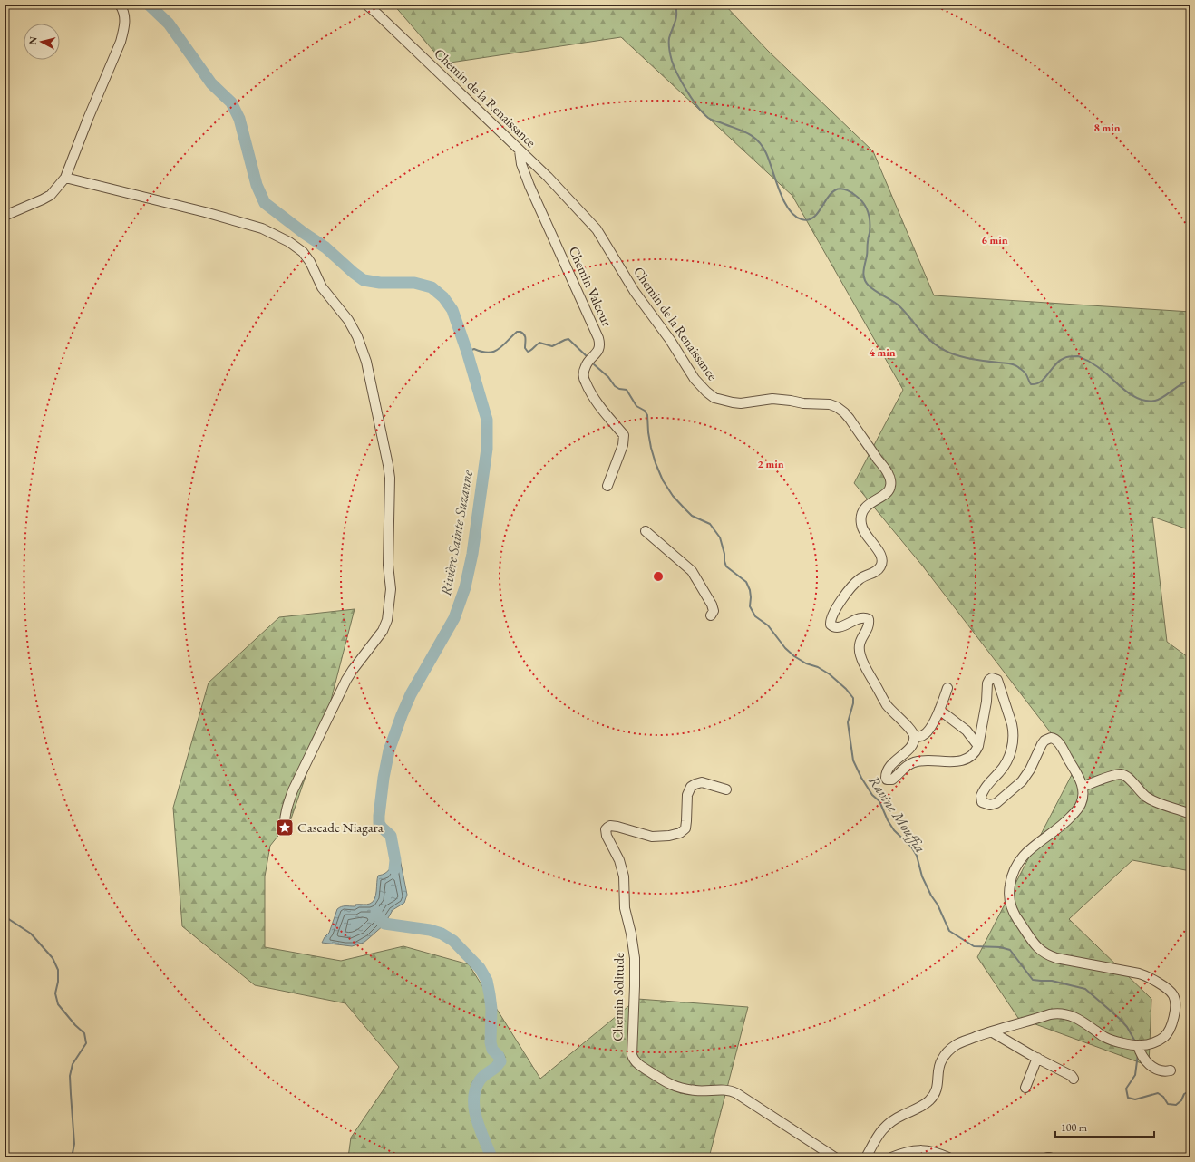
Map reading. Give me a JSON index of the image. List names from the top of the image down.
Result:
{
  "streets": {
    "street": ["Chemin de la Renaissance", "Chemin Valcour", "Chemin Solitude"]
  },
  "crossings": [
    ["Chemin de la Renaissance", "Chemin Valcour"]
  ],
  "water": ["Rivière Sainte-Suzanne", "Ravine Mouffia"],
  "places": {
    "place": ["Cascade Niagara"]
  },
  "scale_bar": "100 m",
  "north": "left",
  "rings": [
    "8 min",
    "6 min",
    "4 min",
    "2 min"
  ]
}
